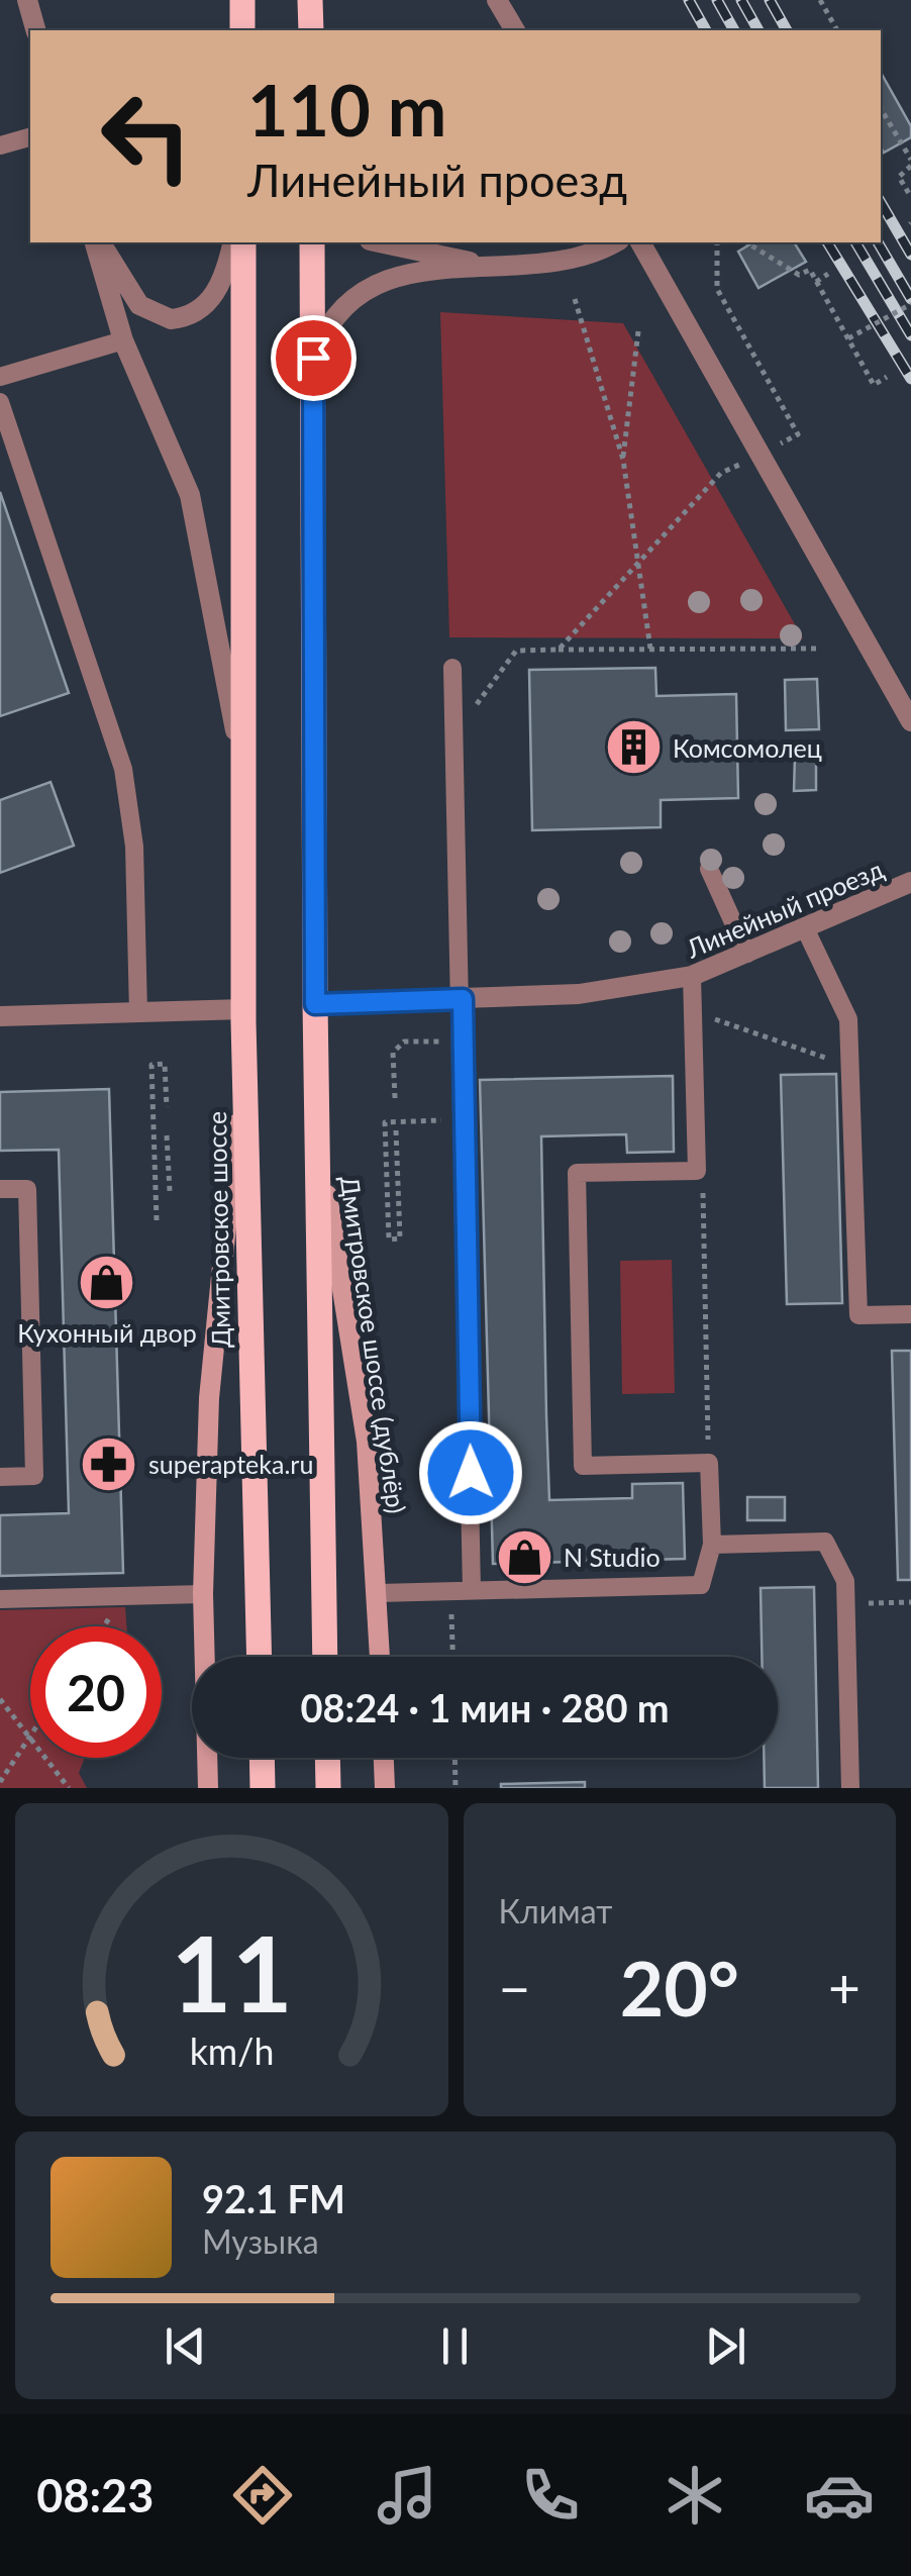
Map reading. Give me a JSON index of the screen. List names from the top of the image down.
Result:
{
  "streets": {
    "main road": ["Дмитровское шоссе", "Дмитровское шоссе (дублёр)"],
    "street": ["Линейный проезд"]
  },
  "places": {
    "building": ["Комсомолец"],
    "shop": ["Кухонный двор", "N Studio"],
    "pharmacy": ["superapteka.ru"]
  },
  "page": {
    "turn": ["110 m", "Линейный проезд"],
    "limit": "20",
    "trip": "08:24 · 1 мин · 280 m",
    "tile": "Климат",
    "heat": ["−", "20°", "+"],
    "song": ["92.1 FM", "Музыка"],
    "tabs": "08:23",
    "gauge": ["11", "km/h"]
  }
}
